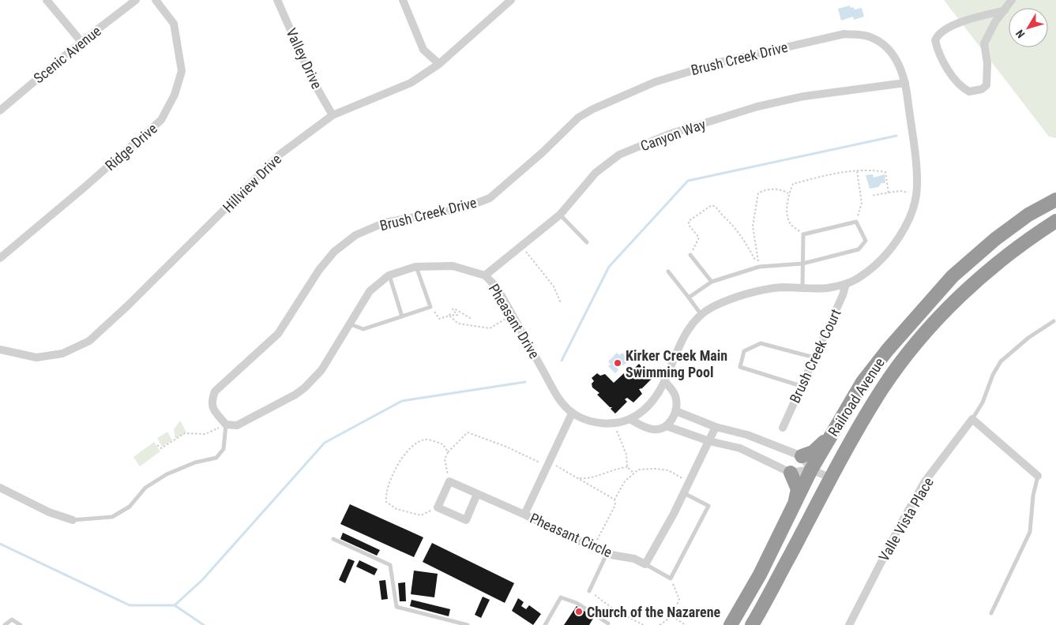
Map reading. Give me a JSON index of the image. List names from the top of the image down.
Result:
{
  "streets": {
    "highway": ["Railroad Avenue"],
    "street": [
      "Scenic Avenue",
      "Valley Drive",
      "Brush Creek Drive",
      "Canyon Way",
      "Ridge Drive",
      "Hillview Drive",
      "Pheasant Drive",
      "Brush Creek Court",
      "Valle Vista Place",
      "Pheasant Circle"
    ]
  },
  "crossings": [
    ["Valley Drive", "Hillview Drive"],
    ["Brush Creek Drive", "Canyon Way"],
    ["Brush Creek Drive", "Pheasant Drive"],
    ["Brush Creek Drive", "Brush Creek Court"],
    ["Canyon Way", "Pheasant Drive"],
    ["Pheasant Drive", "Pheasant Circle"]
  ],
  "places": ["Kirker Creek Main Swimming Pool", "Church of the Nazarene"],
  "north": "bottom left"
}
